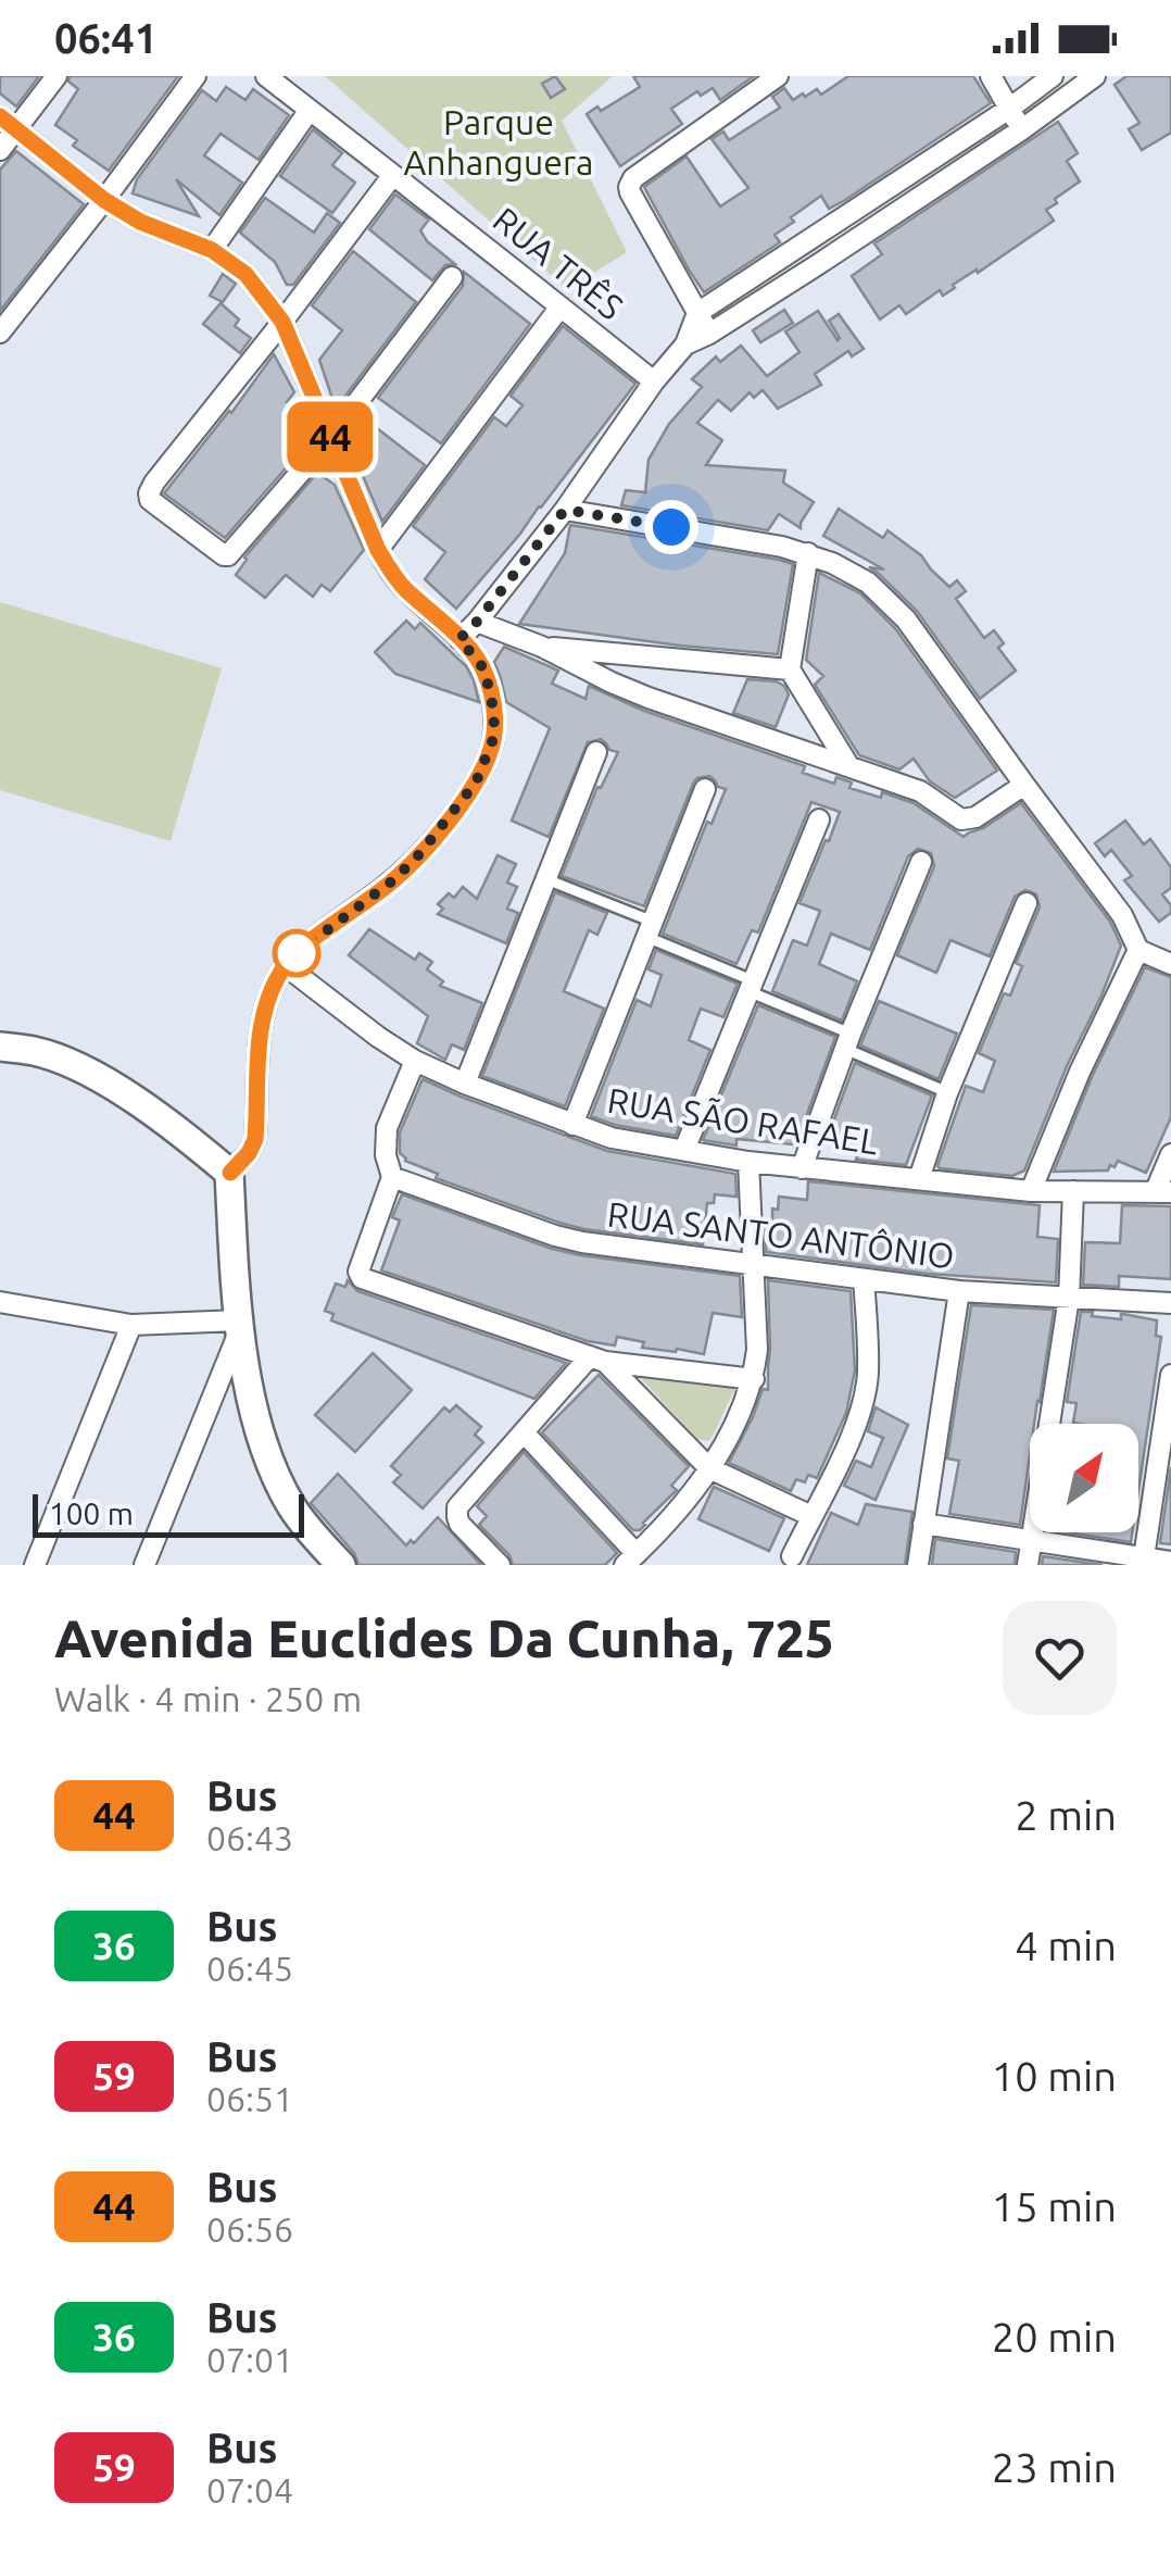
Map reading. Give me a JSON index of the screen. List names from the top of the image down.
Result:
{
  "streets": {
    "street": ["RUA TRÊS", "RUA SÃO RAFAEL", "RUA SANTO ANTÔNIO"]
  },
  "parks": ["Parque Anhanguera"],
  "lines": ["bus line 44"],
  "scale_bar": "100 m",
  "north": "top right",
  "page": {
    "status": "06:41",
    "on_map": "44",
    "scale": "100 m",
    "heading": ["Avenida Euclides Da Cunha, 725", "Walk · 4 min · 250 m"],
    "list": [
      {
        "mark": "44",
        "name": "Bus",
        "note": "06:43",
        "value": "2 min"
      },
      {
        "mark": "36",
        "name": "Bus",
        "note": "06:45",
        "value": "4 min"
      },
      {
        "mark": "59",
        "name": "Bus",
        "note": "06:51",
        "value": "10 min"
      },
      {
        "mark": "44",
        "name": "Bus",
        "note": "06:56",
        "value": "15 min"
      },
      {
        "mark": "36",
        "name": "Bus",
        "note": "07:01",
        "value": "20 min"
      },
      {
        "mark": "59",
        "name": "Bus",
        "note": "07:04",
        "value": "23 min"
      }
    ]
  }
}
